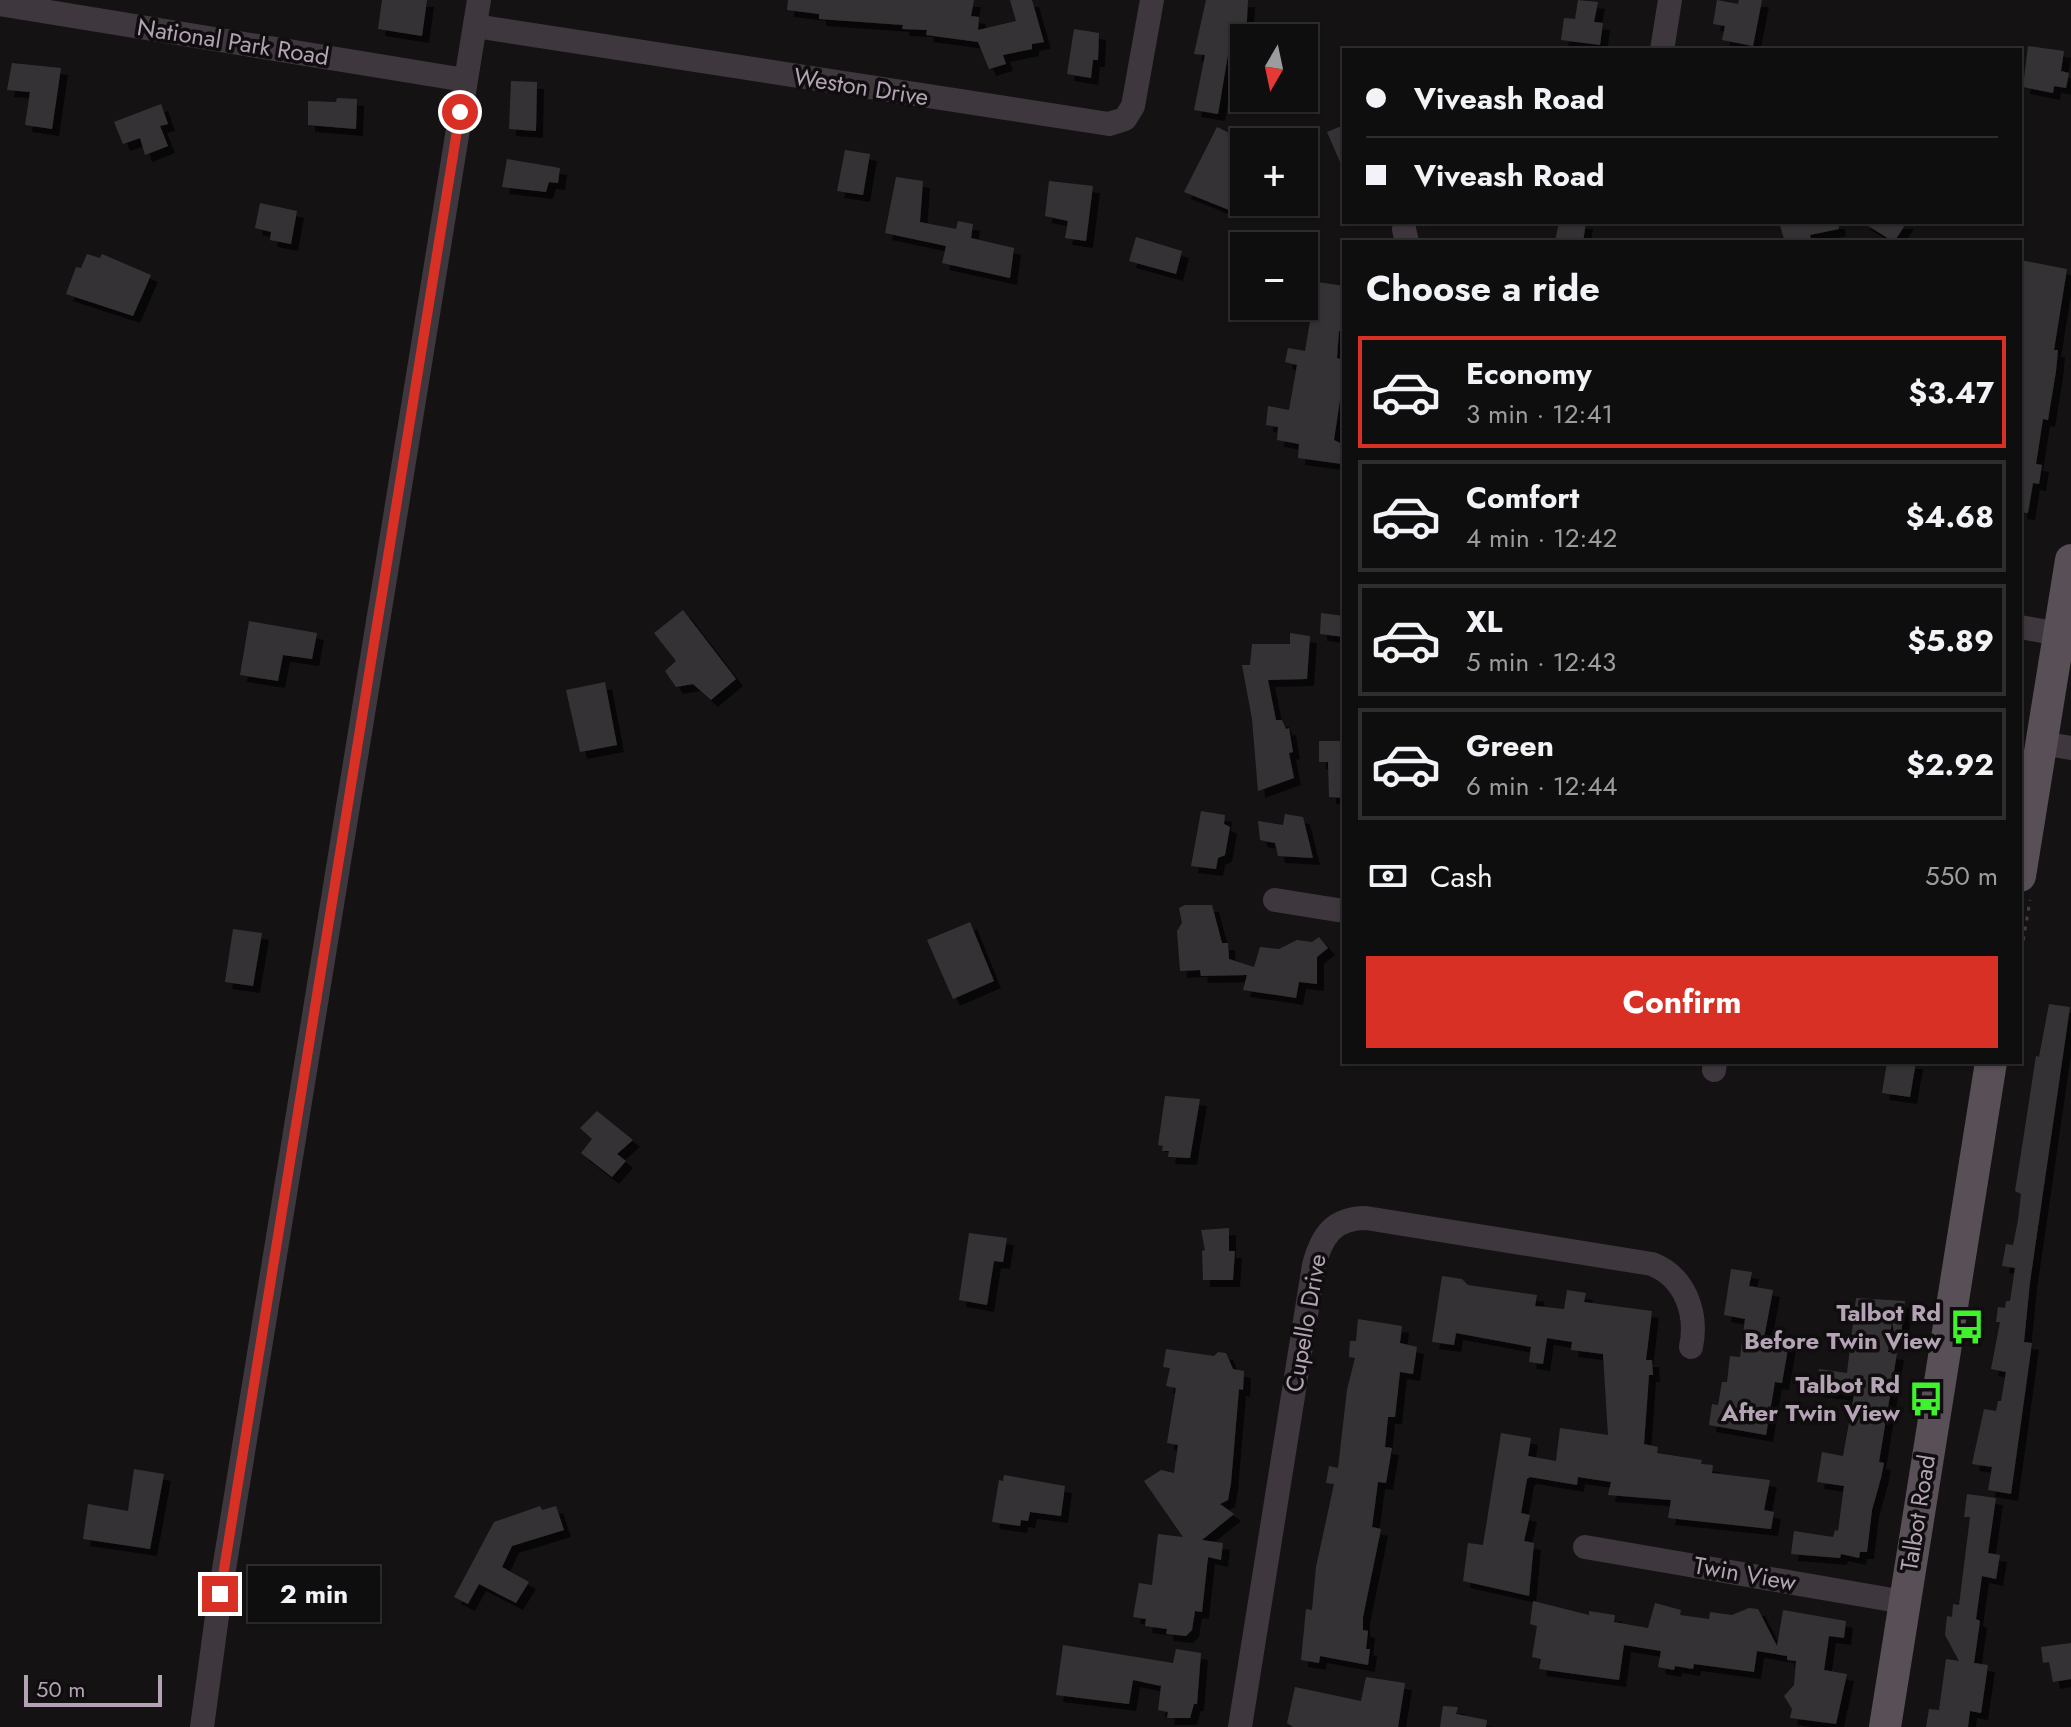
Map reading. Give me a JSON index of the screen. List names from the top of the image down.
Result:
{
  "streets": {
    "main road": ["Talbot Road"],
    "street": [
      "National Park Road",
      "Weston Drive",
      "Cupello Drive",
      "Twin View"
    ]
  },
  "crossings": [
    ["Talbot Road", "Twin View"]
  ],
  "places": {
    "bus stop": ["Talbot Rd Before Twin View", "Talbot Rd After Twin View"]
  },
  "scale_bar": "50 m",
  "north": "bottom",
  "page": {
    "map_buttons": ["+", "−"],
    "banner": ["Viveash Road", "Viveash Road"],
    "heading": "Choose a ride",
    "list": [
      {
        "name": "Economy",
        "note": "3 min · 12:41",
        "value": "$3.47"
      },
      {
        "name": "Comfort",
        "note": "4 min · 12:42",
        "value": "$4.68"
      },
      {
        "name": "XL",
        "note": "5 min · 12:43",
        "value": "$5.89"
      },
      {
        "name": "Green",
        "note": "6 min · 12:44",
        "value": "$2.92"
      }
    ],
    "pay": ["Cash", "550 m"],
    "buttons": "Confirm",
    "bubble": "2 min",
    "scale": "50 m"
  }
}
